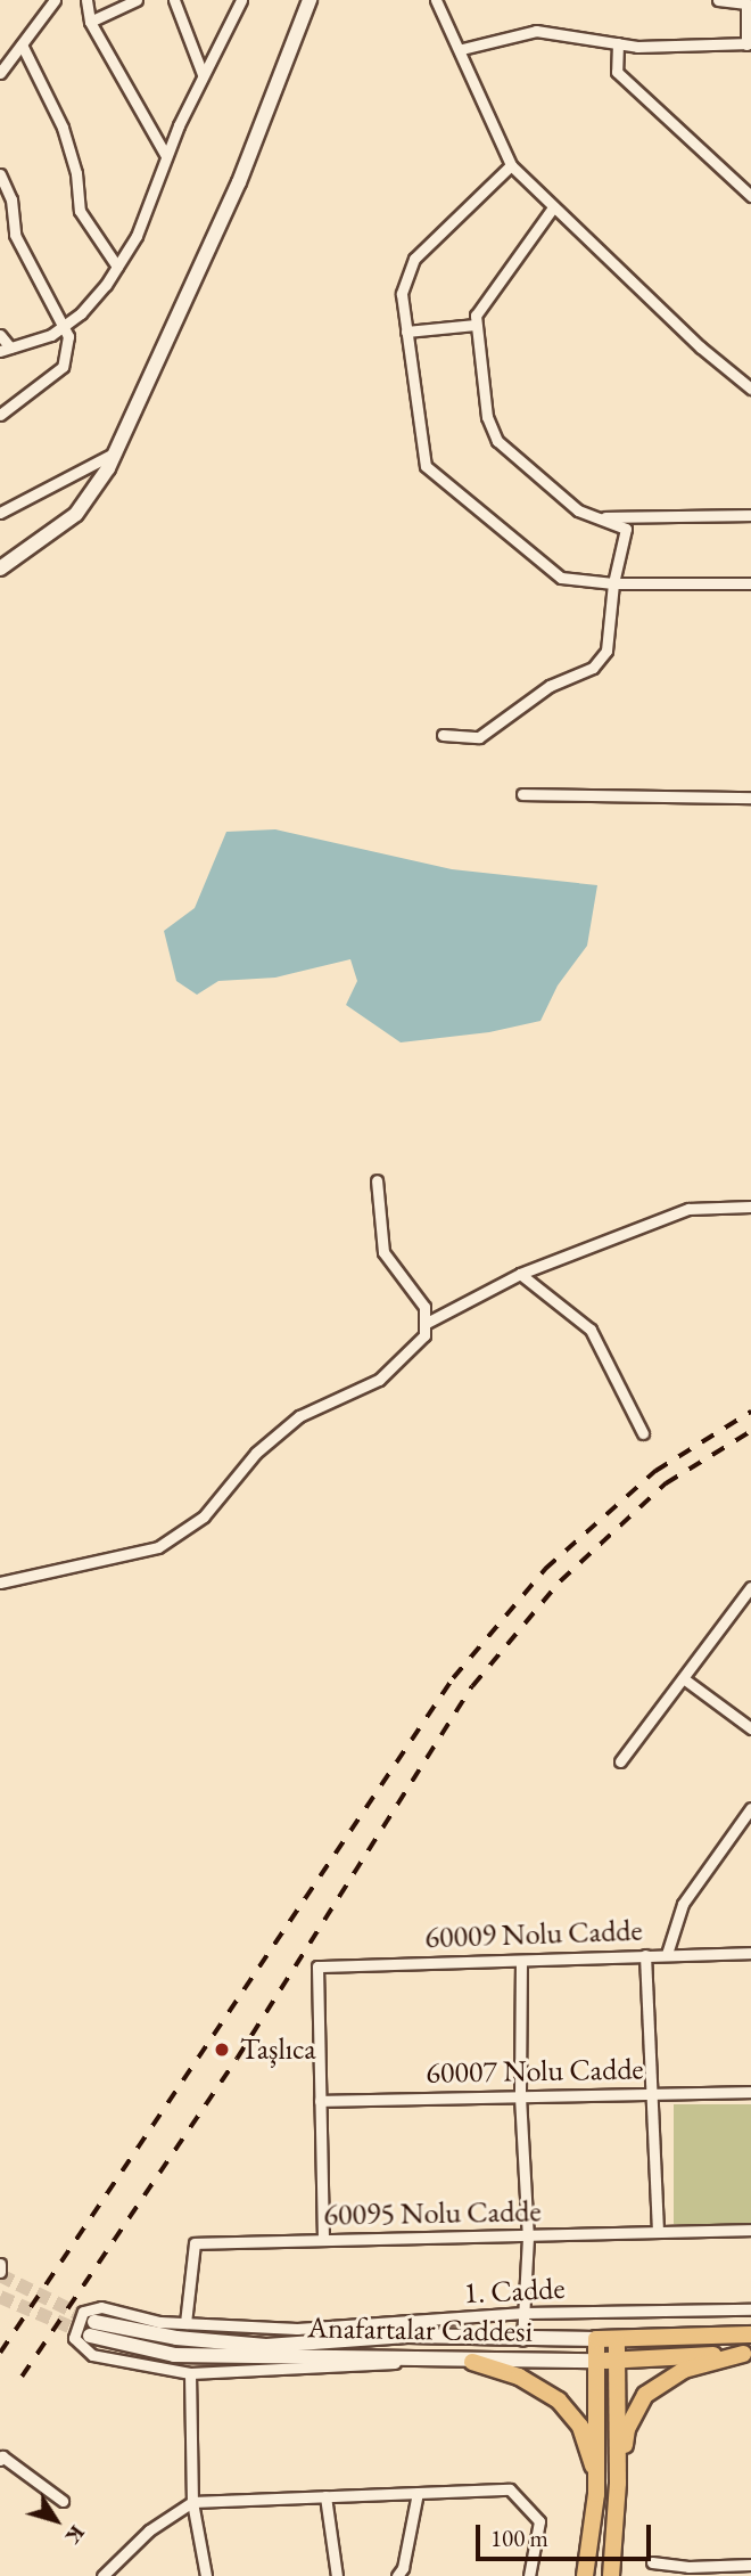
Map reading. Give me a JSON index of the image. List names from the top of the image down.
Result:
{
  "streets": {
    "main road": ["Anafartalar Caddesi"],
    "street": [
      "60009 Nolu Cadde",
      "60007 Nolu Cadde",
      "60095 Nolu Cadde",
      "1. Cadde"
    ]
  },
  "crossings": [
    ["60009 Nolu Cadde", "60007 Nolu Cadde"],
    ["60095 Nolu Cadde", "1. Cadde"]
  ],
  "places": ["Taşlıca"],
  "scale_bar": "100 m",
  "north": "bottom right"
}
